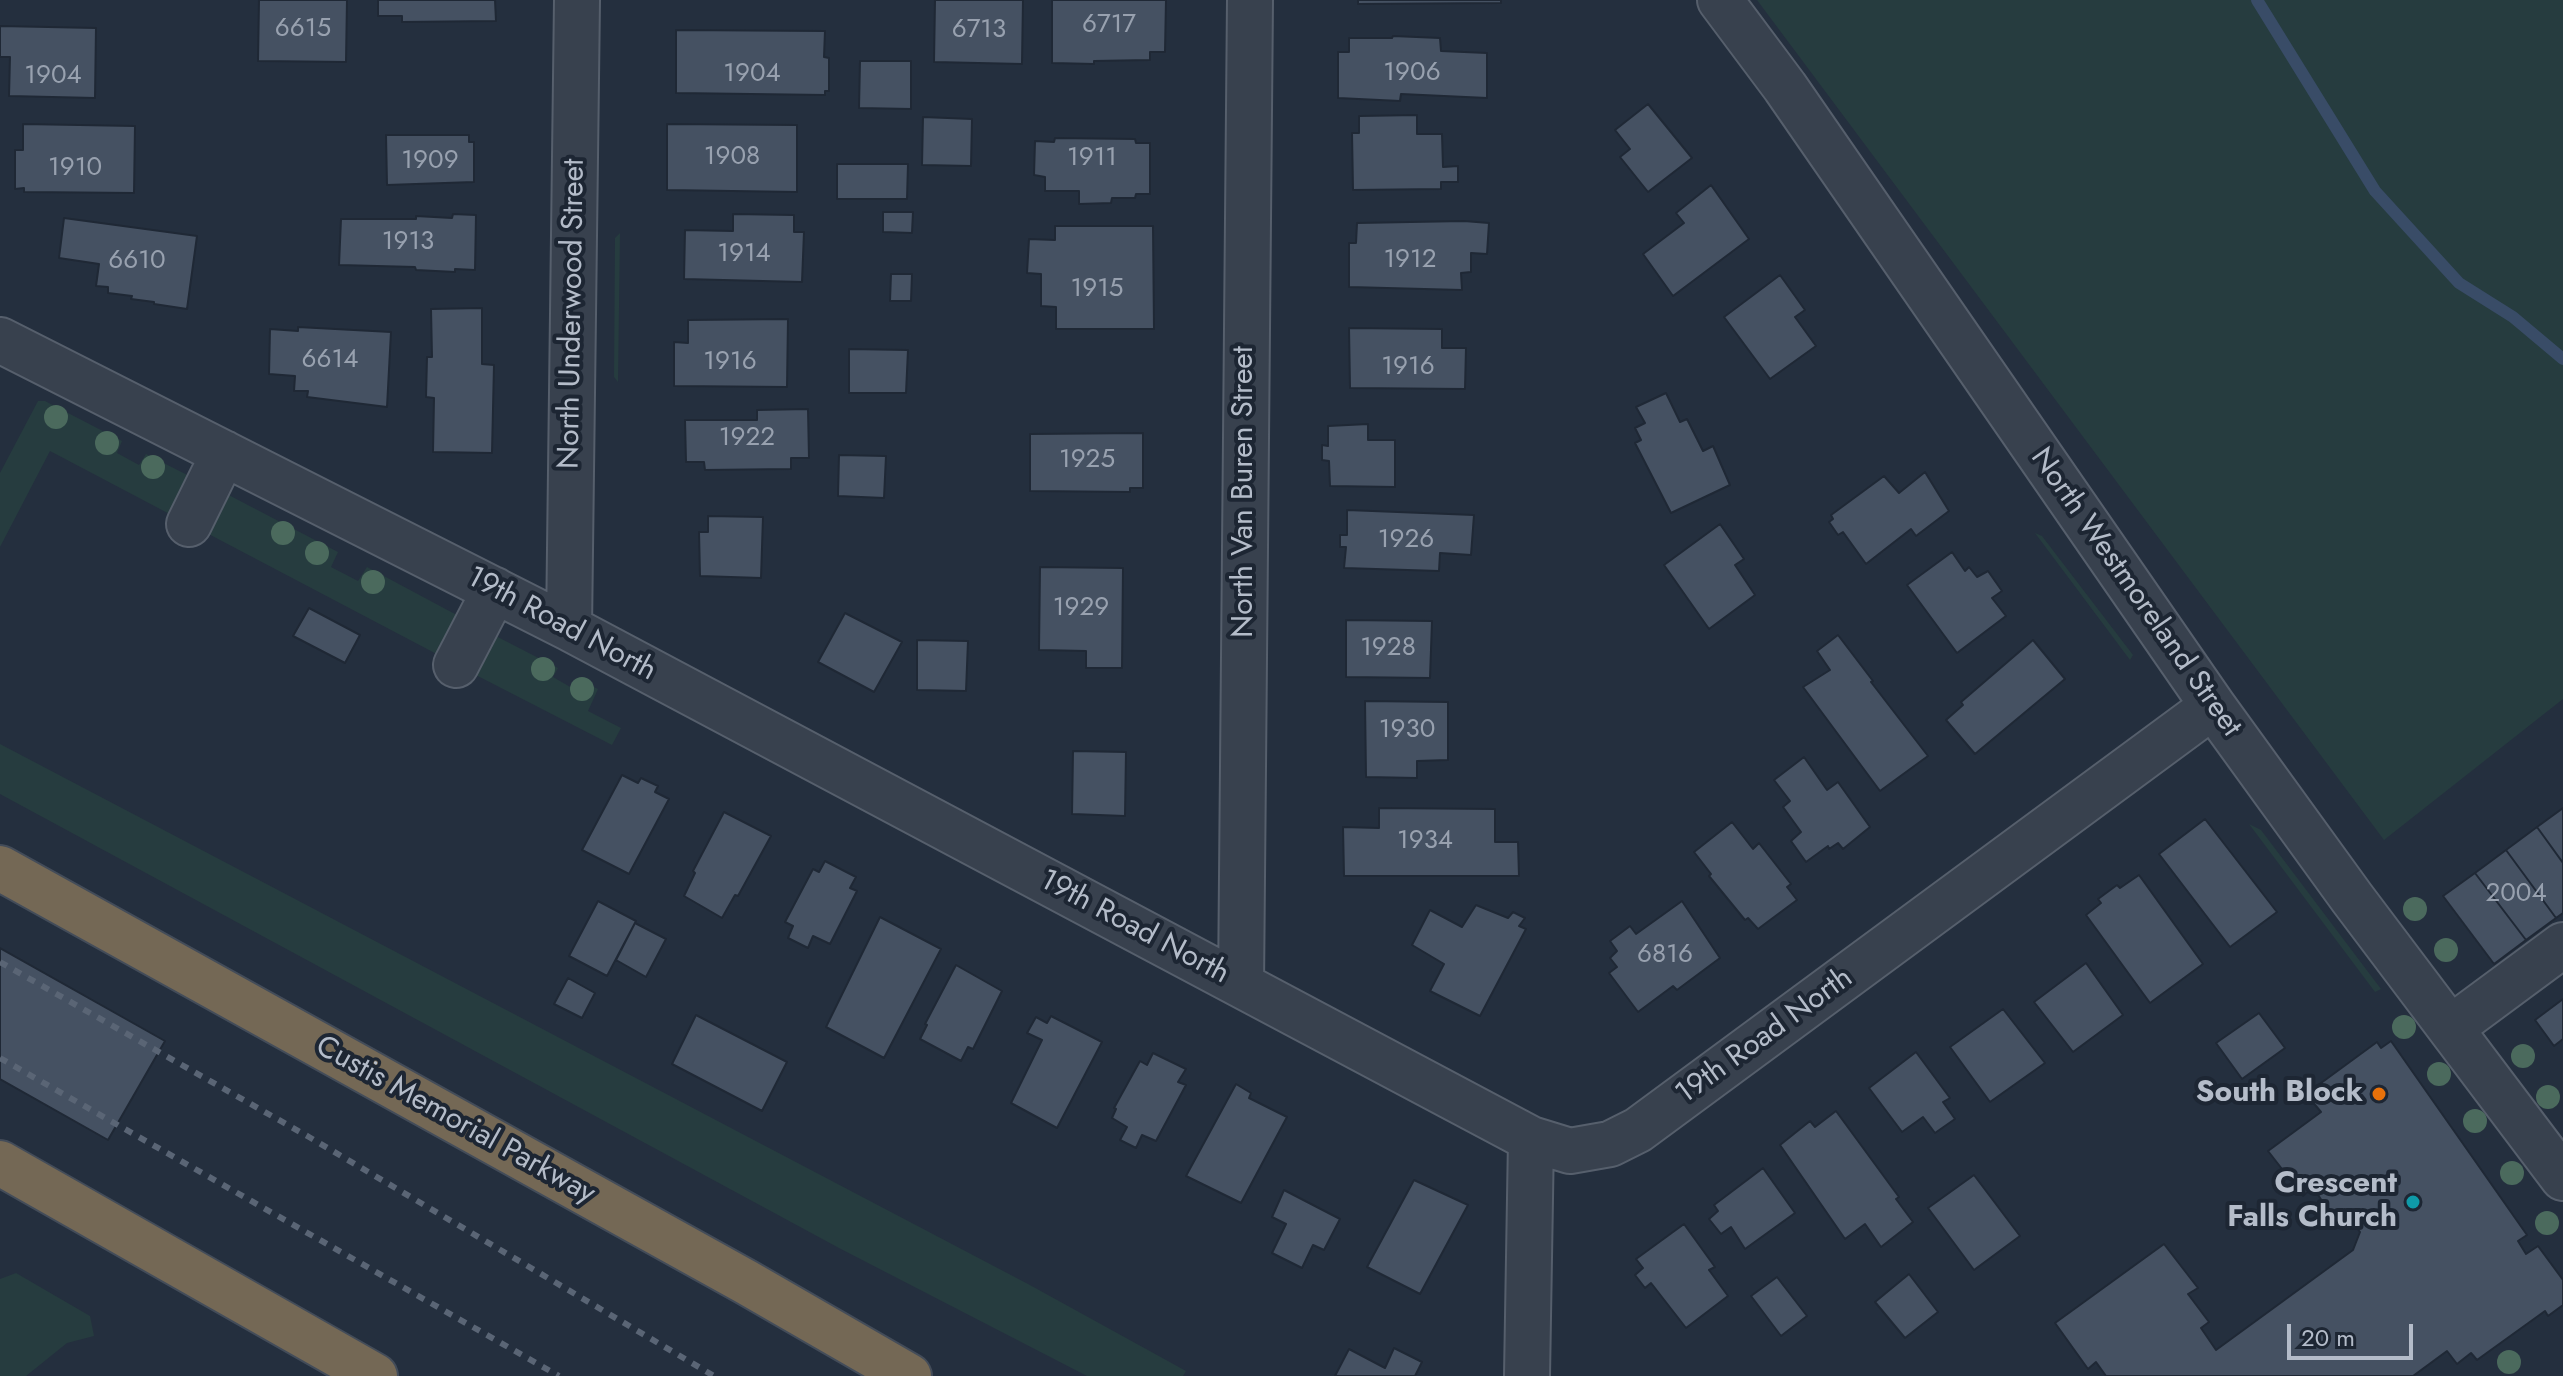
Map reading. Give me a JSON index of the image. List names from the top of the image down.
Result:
{
  "streets": {
    "highway": ["Custis Memorial Parkway"],
    "street": [
      "North Underwood Street",
      "North Van Buren Street",
      "North Westmoreland Street",
      "19th Road North"
    ]
  },
  "crossings": [
    ["North Underwood Street", "19th Road North"],
    ["North Van Buren Street", "19th Road North"],
    ["North Westmoreland Street", "19th Road North"]
  ],
  "places": ["South Block", "Crescent Falls Church"],
  "house_numbers": [
    "6717",
    "6615",
    "6713",
    "1906",
    "1904",
    "1904",
    "1908",
    "1911",
    "1909",
    "1910",
    "1913",
    "1914",
    "1912",
    "6610",
    "1915",
    "6614",
    "1916",
    "1916",
    "1922",
    "1925",
    "1926",
    "1929",
    "1928",
    "1930",
    "1934",
    "2004",
    "6816"
  ],
  "scale_bar": "20 m"
}
